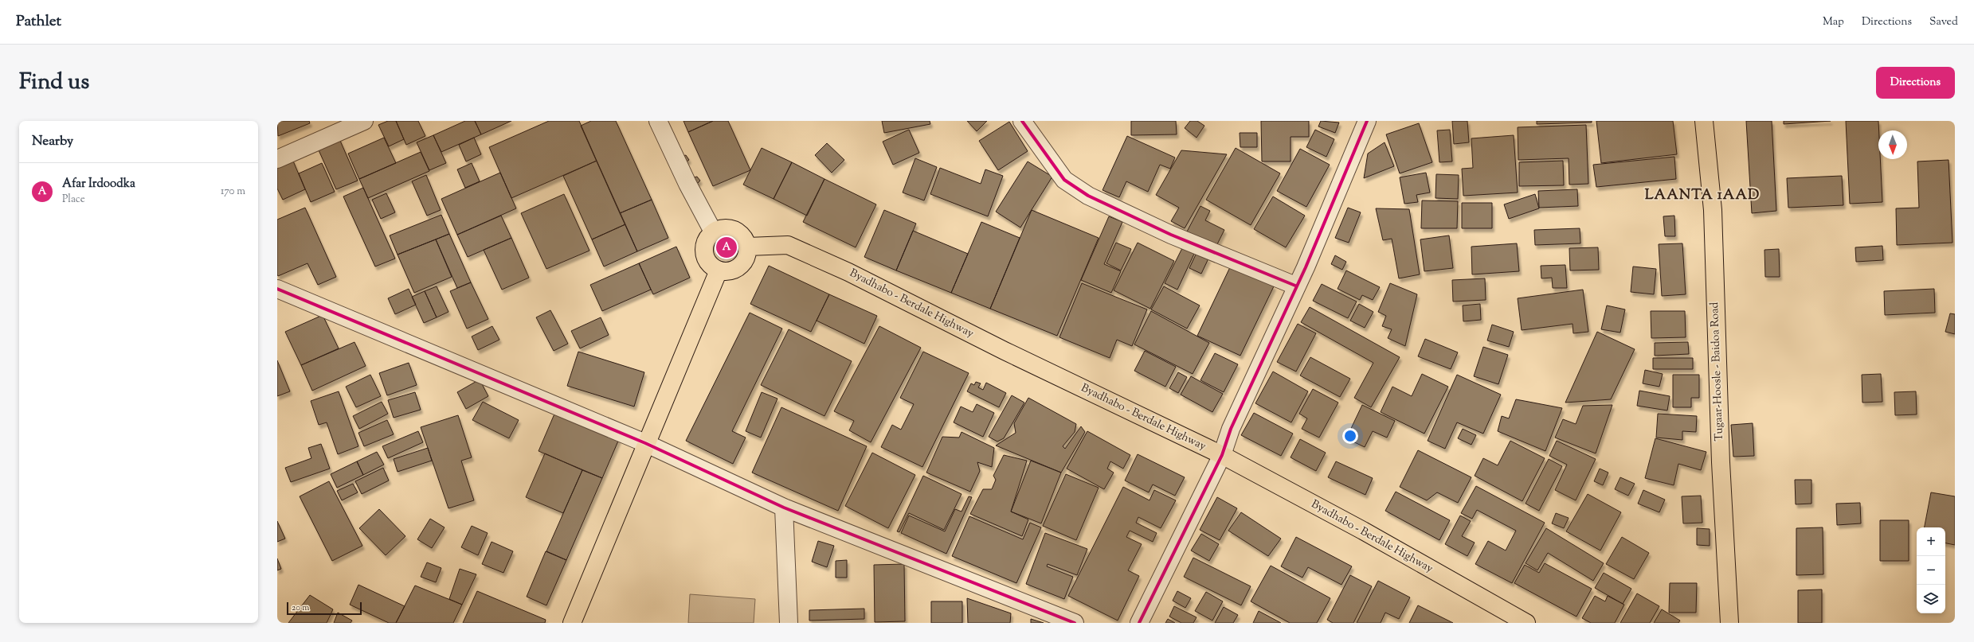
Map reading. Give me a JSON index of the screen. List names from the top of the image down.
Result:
{
  "streets": {
    "main road": ["Byadhabo - Berdale Highway", "Tugaar-Hoosle - Baidoa Road"]
  },
  "districts": ["LAANTA 1AAD"],
  "scale_bar": "20 m",
  "north": "bottom",
  "page": {
    "header": "Pathlet",
    "nav": ["Map", "Directions", "Saved"],
    "title": "Find us",
    "buttons": "Directions",
    "heading": "Nearby",
    "list": [
      {
        "mark": "A",
        "name": "Afar Irdoodka",
        "note": "Place",
        "value": "170 m"
      }
    ],
    "pins": "A",
    "map_buttons": ["+", "−"],
    "scale": "20 m"
  }
}
